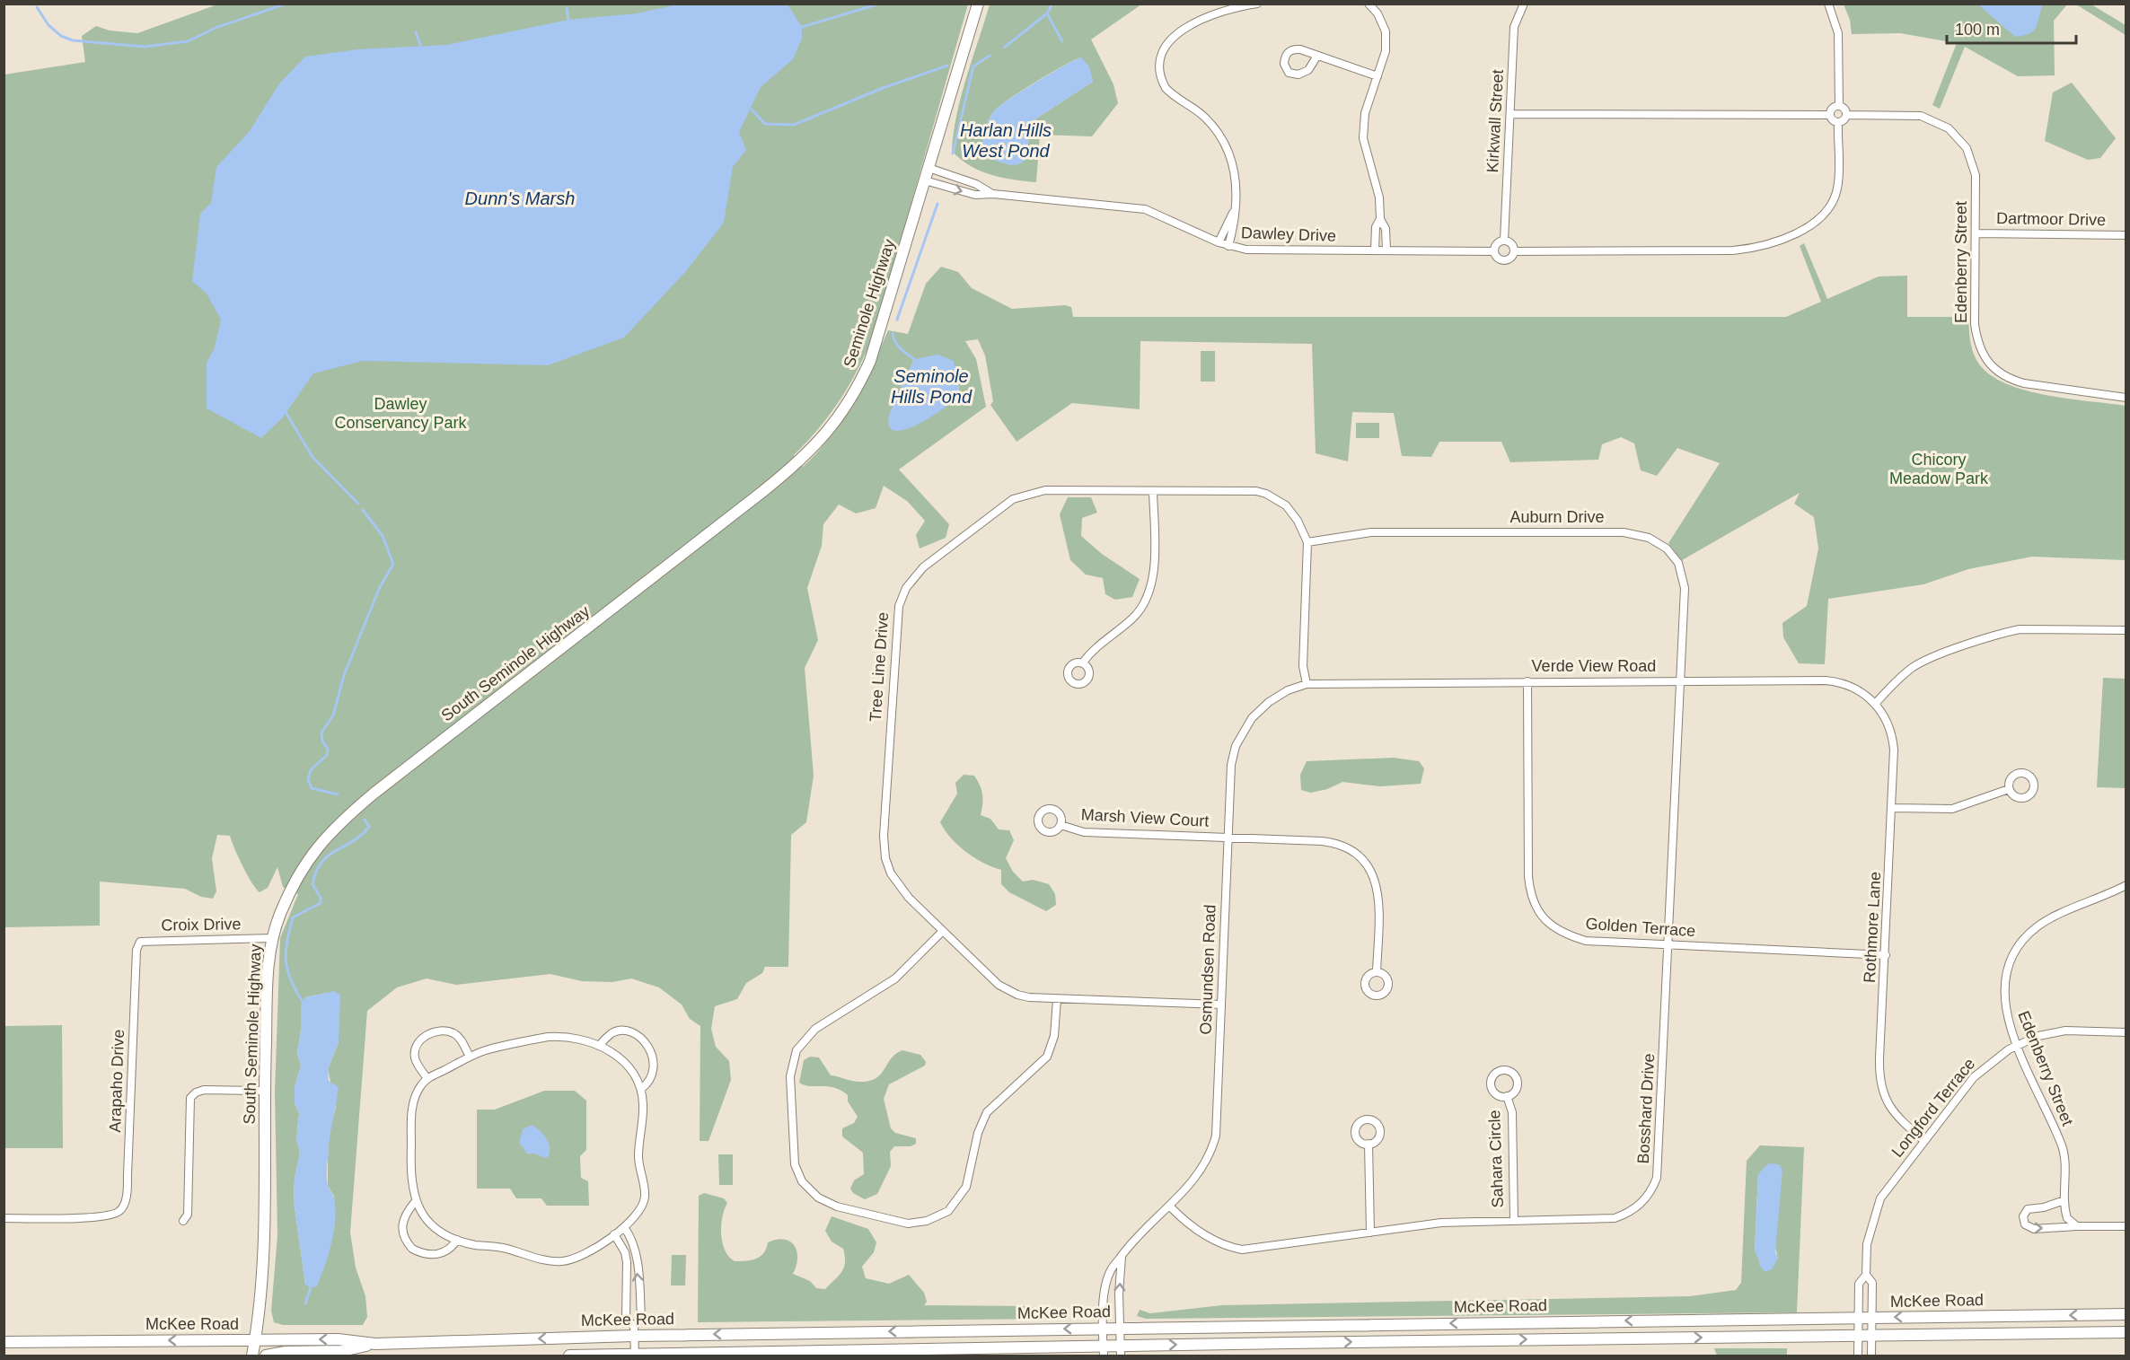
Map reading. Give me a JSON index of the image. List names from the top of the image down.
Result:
{
  "streets": {
    "main road": ["Seminole Highway", "South Seminole Highway", "McKee Road"],
    "street": [
      "Kirkwall Street",
      "Dartmoor Drive",
      "Dawley Drive",
      "Edenberry Street",
      "Auburn Drive",
      "Verde View Road",
      "Tree Line Drive",
      "Marsh View Court",
      "Croix Drive",
      "Golden Terrace",
      "Rothmore Lane",
      "Osmundsen Road",
      "Arapaho Drive",
      "Longford Terrace",
      "Bosshard Drive",
      "Sahara Circle"
    ]
  },
  "crossings": [
    ["Kirkwall Street", "Dawley Drive"],
    ["Dartmoor Drive", "Edenberry Street"],
    ["Dawley Drive", "Seminole Highway"],
    ["Edenberry Street", "Longford Terrace"],
    ["Seminole Highway", "South Seminole Highway"],
    ["Auburn Drive", "Verde View Road"],
    ["Auburn Drive", "Tree Line Drive"],
    ["Auburn Drive", "Bosshard Drive"],
    ["South Seminole Highway", "Croix Drive"],
    ["South Seminole Highway", "McKee Road"],
    ["Verde View Road", "Tree Line Drive"],
    ["Verde View Road", "Golden Terrace"],
    ["Verde View Road", "Rothmore Lane"],
    ["Verde View Road", "Osmundsen Road"],
    ["Verde View Road", "Bosshard Drive"],
    ["Tree Line Drive", "Osmundsen Road"],
    ["Marsh View Court", "Osmundsen Road"],
    ["Croix Drive", "Arapaho Drive"],
    ["Golden Terrace", "Rothmore Lane"],
    ["Golden Terrace", "Bosshard Drive"],
    ["Rothmore Lane", "Longford Terrace"],
    ["Osmundsen Road", "Bosshard Drive"],
    ["Osmundsen Road", "McKee Road"],
    ["Longford Terrace", "McKee Road"],
    ["Bosshard Drive", "Sahara Circle"]
  ],
  "water": ["Harlan Hills West Pond", "Dunn's Marsh", "Seminole Hills Pond"],
  "parks": ["Dawley Conservancy Park", "Chicory Meadow Park"],
  "scale_bar": "100 m"
}
